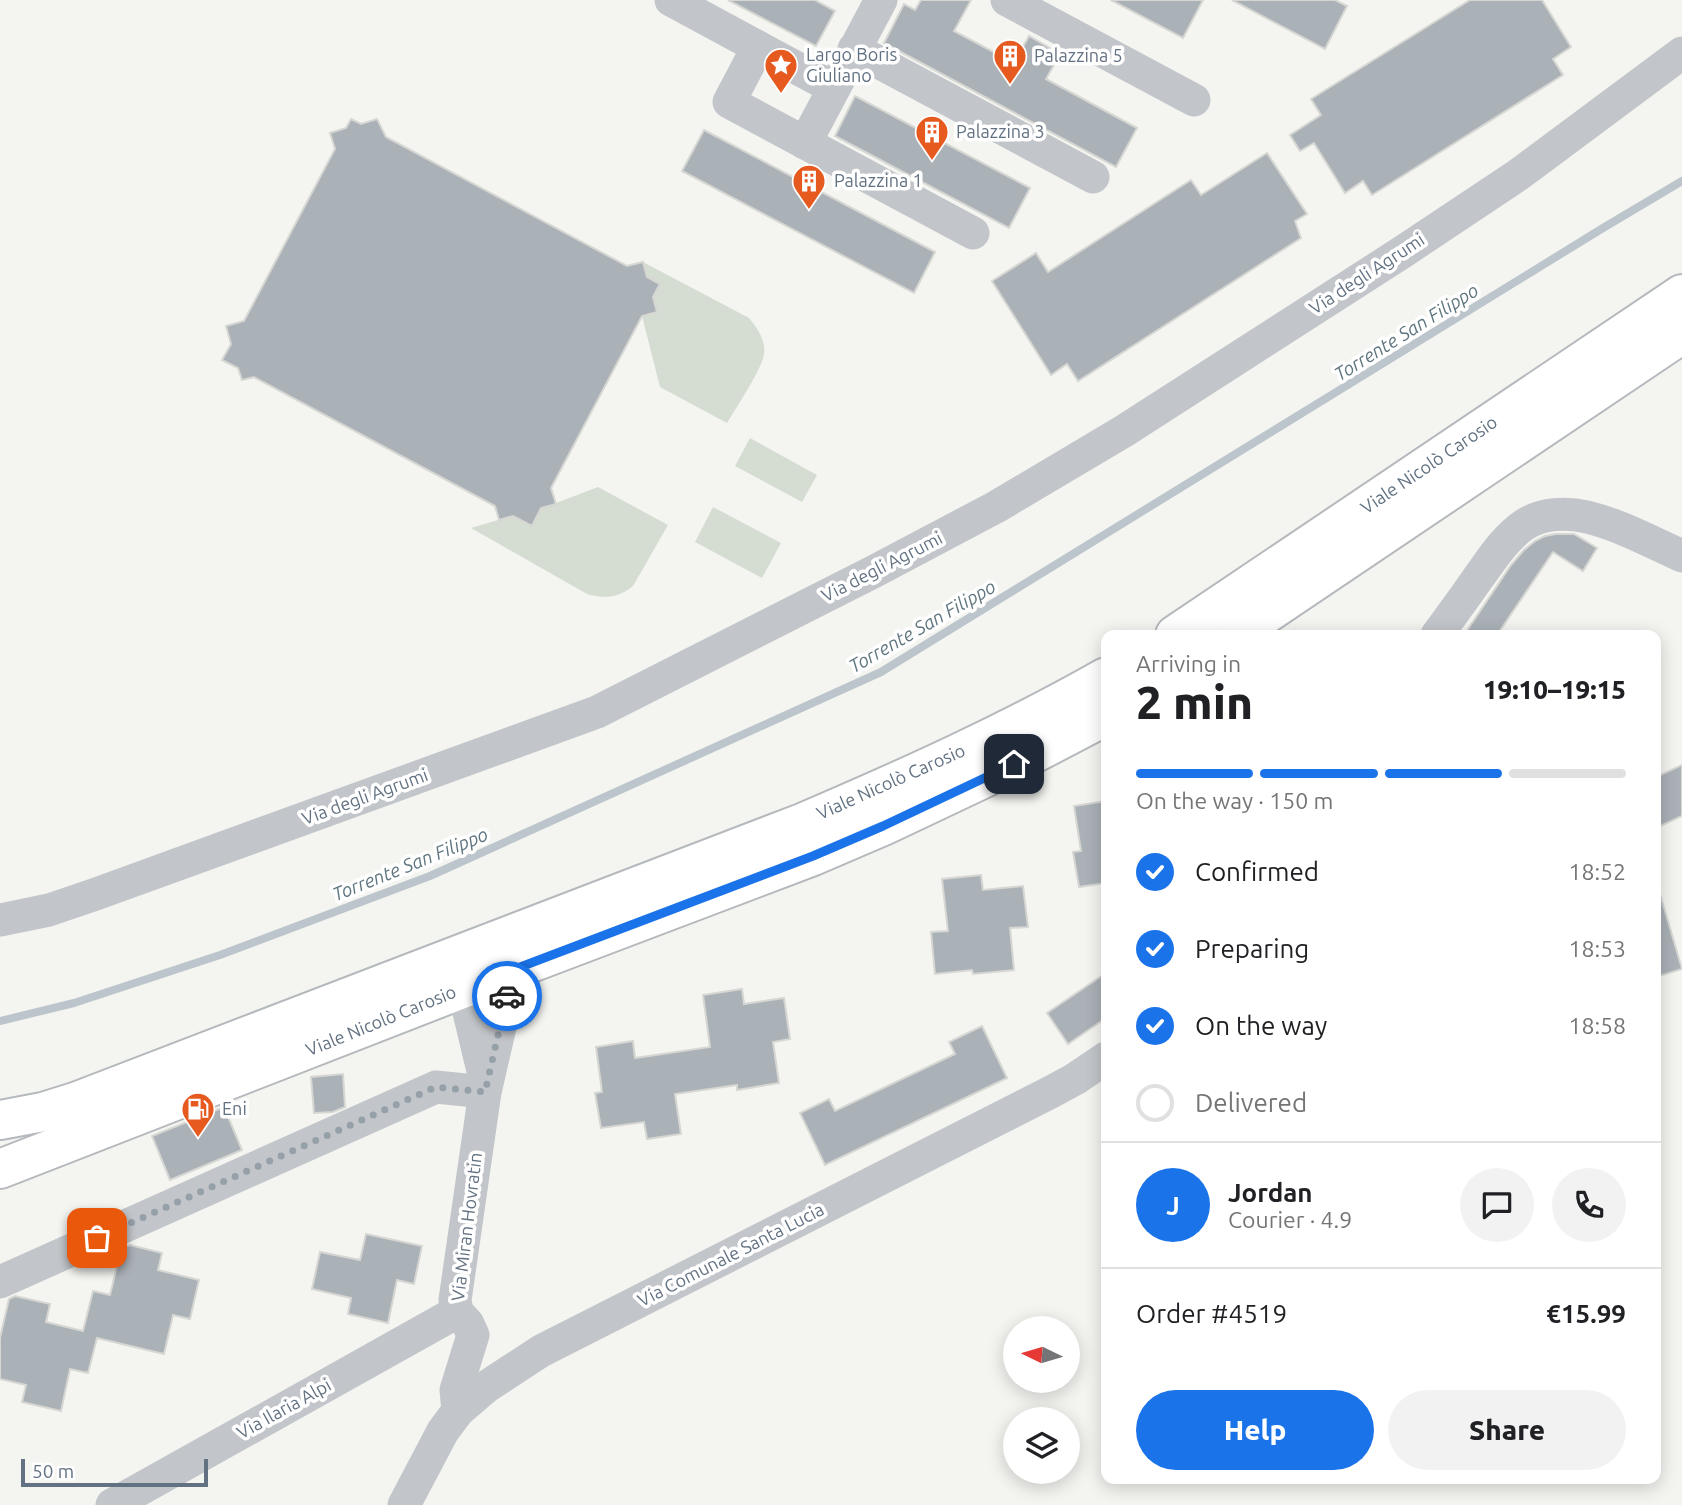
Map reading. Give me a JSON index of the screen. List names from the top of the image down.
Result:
{
  "streets": {
    "main road": ["Viale Nicolò Carosio"],
    "street": [
      "Via degli Agrumi",
      "Via Miran Hovratin",
      "Via Comunale Santa Lucia",
      "Via Ilaria Alpi"
    ]
  },
  "crossings": [
    ["Viale Nicolò Carosio", "Via Miran Hovratin"],
    ["Via Miran Hovratin", "Via Comunale Santa Lucia"],
    ["Via Miran Hovratin", "Via Ilaria Alpi"]
  ],
  "water": ["Torrente San Filippo"],
  "places": {
    "building": ["Palazzina 5", "Palazzina 3", "Palazzina 1"],
    "place": ["Largo Boris Giuliano"],
    "fuel station": ["Eni"]
  },
  "scale_bar": "50 m",
  "north": "left",
  "page": {
    "heading": ["2 min", "Arriving in", "19:10–19:15"],
    "panel": [
      "Jordan",
      "Courier · 4.9",
      "Order #4519",
      "€15.99"
    ],
    "bar": "On the way · 150 m",
    "list": [
      ["Confirmed", "18:52"],
      ["Preparing", "18:53"],
      ["On the way", "18:58"],
      "Delivered"
    ],
    "round": "J",
    "buttons": ["Help", "Share"],
    "scale": "50 m"
  }
}
